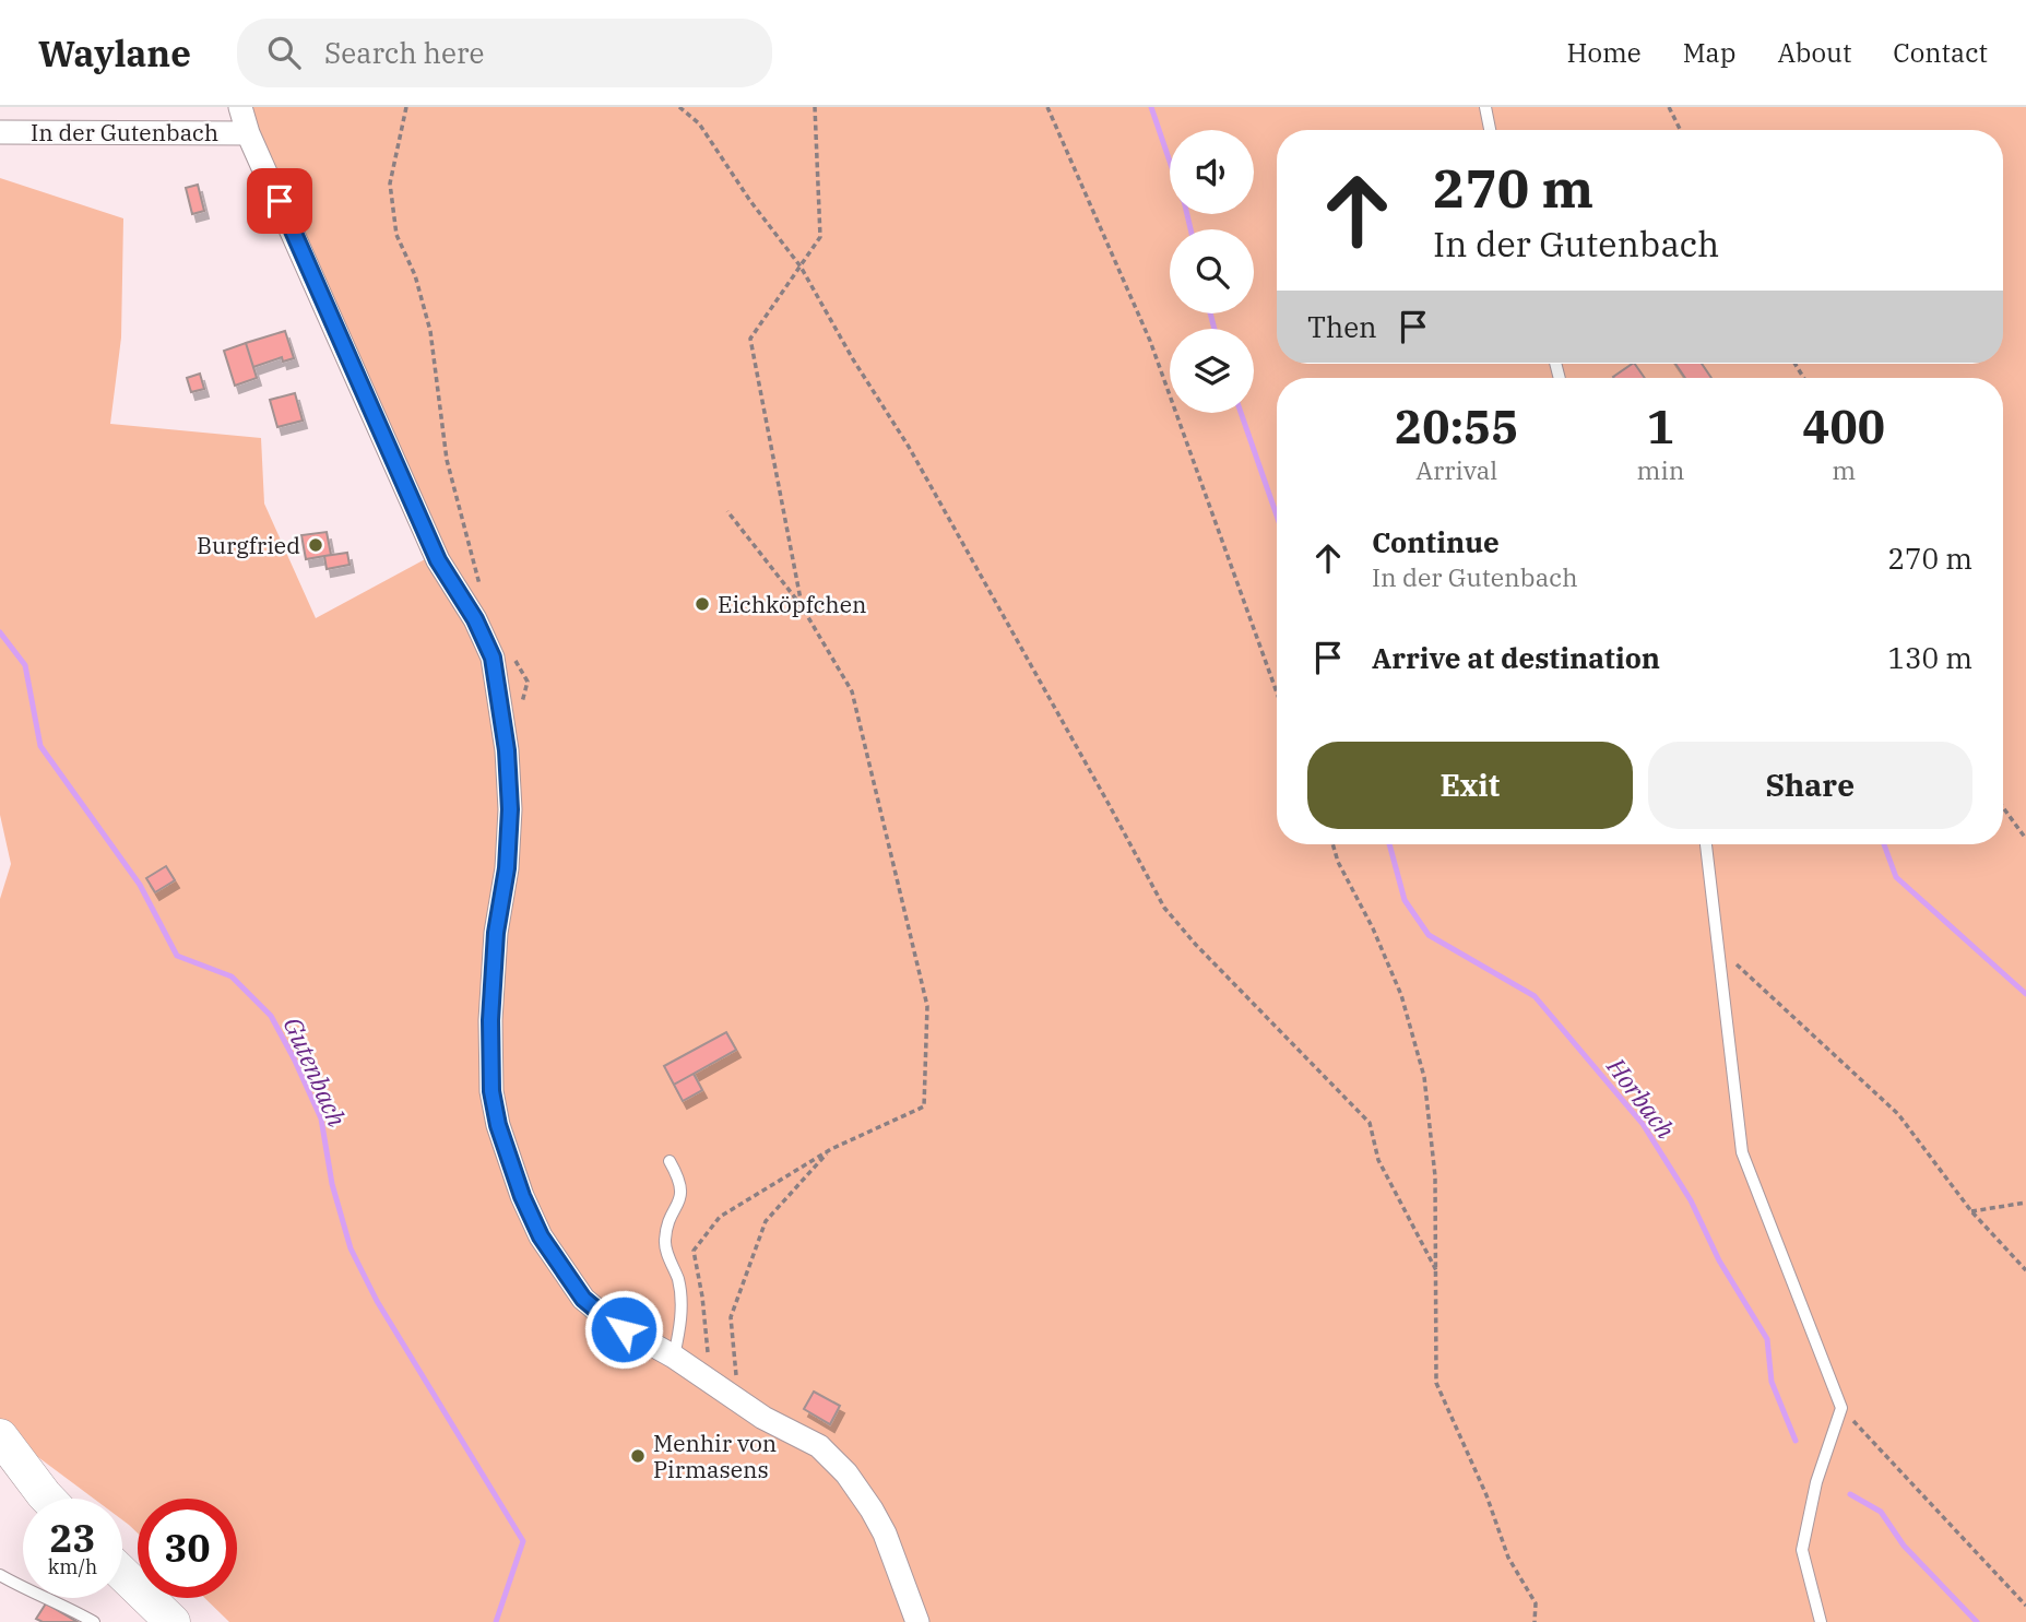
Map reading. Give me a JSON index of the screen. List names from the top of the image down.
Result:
{
  "streets": {
    "street": ["In der Gutenbach"]
  },
  "water": ["Gutenbach", "Horbach"],
  "places": ["Burgfried", "Eichköpfchen", "Menhir von Pirmasens"],
  "page": {
    "header": "Waylane",
    "search": "Search here",
    "nav": [
      "Home",
      "Map",
      "About",
      "Contact"
    ],
    "turn": ["270 m", "In der Gutenbach"],
    "then": "Then",
    "eta": [
      "20:55",
      "Arrival",
      "1",
      "min",
      "400",
      "m"
    ],
    "list": [
      {
        "name": "Continue",
        "note": "In der Gutenbach",
        "value": "270 m"
      },
      {
        "name": "Arrive at destination",
        "value": "130 m"
      }
    ],
    "buttons": ["Exit", "Share"],
    "speed": "23 km/h",
    "limit": "30"
  }
}
